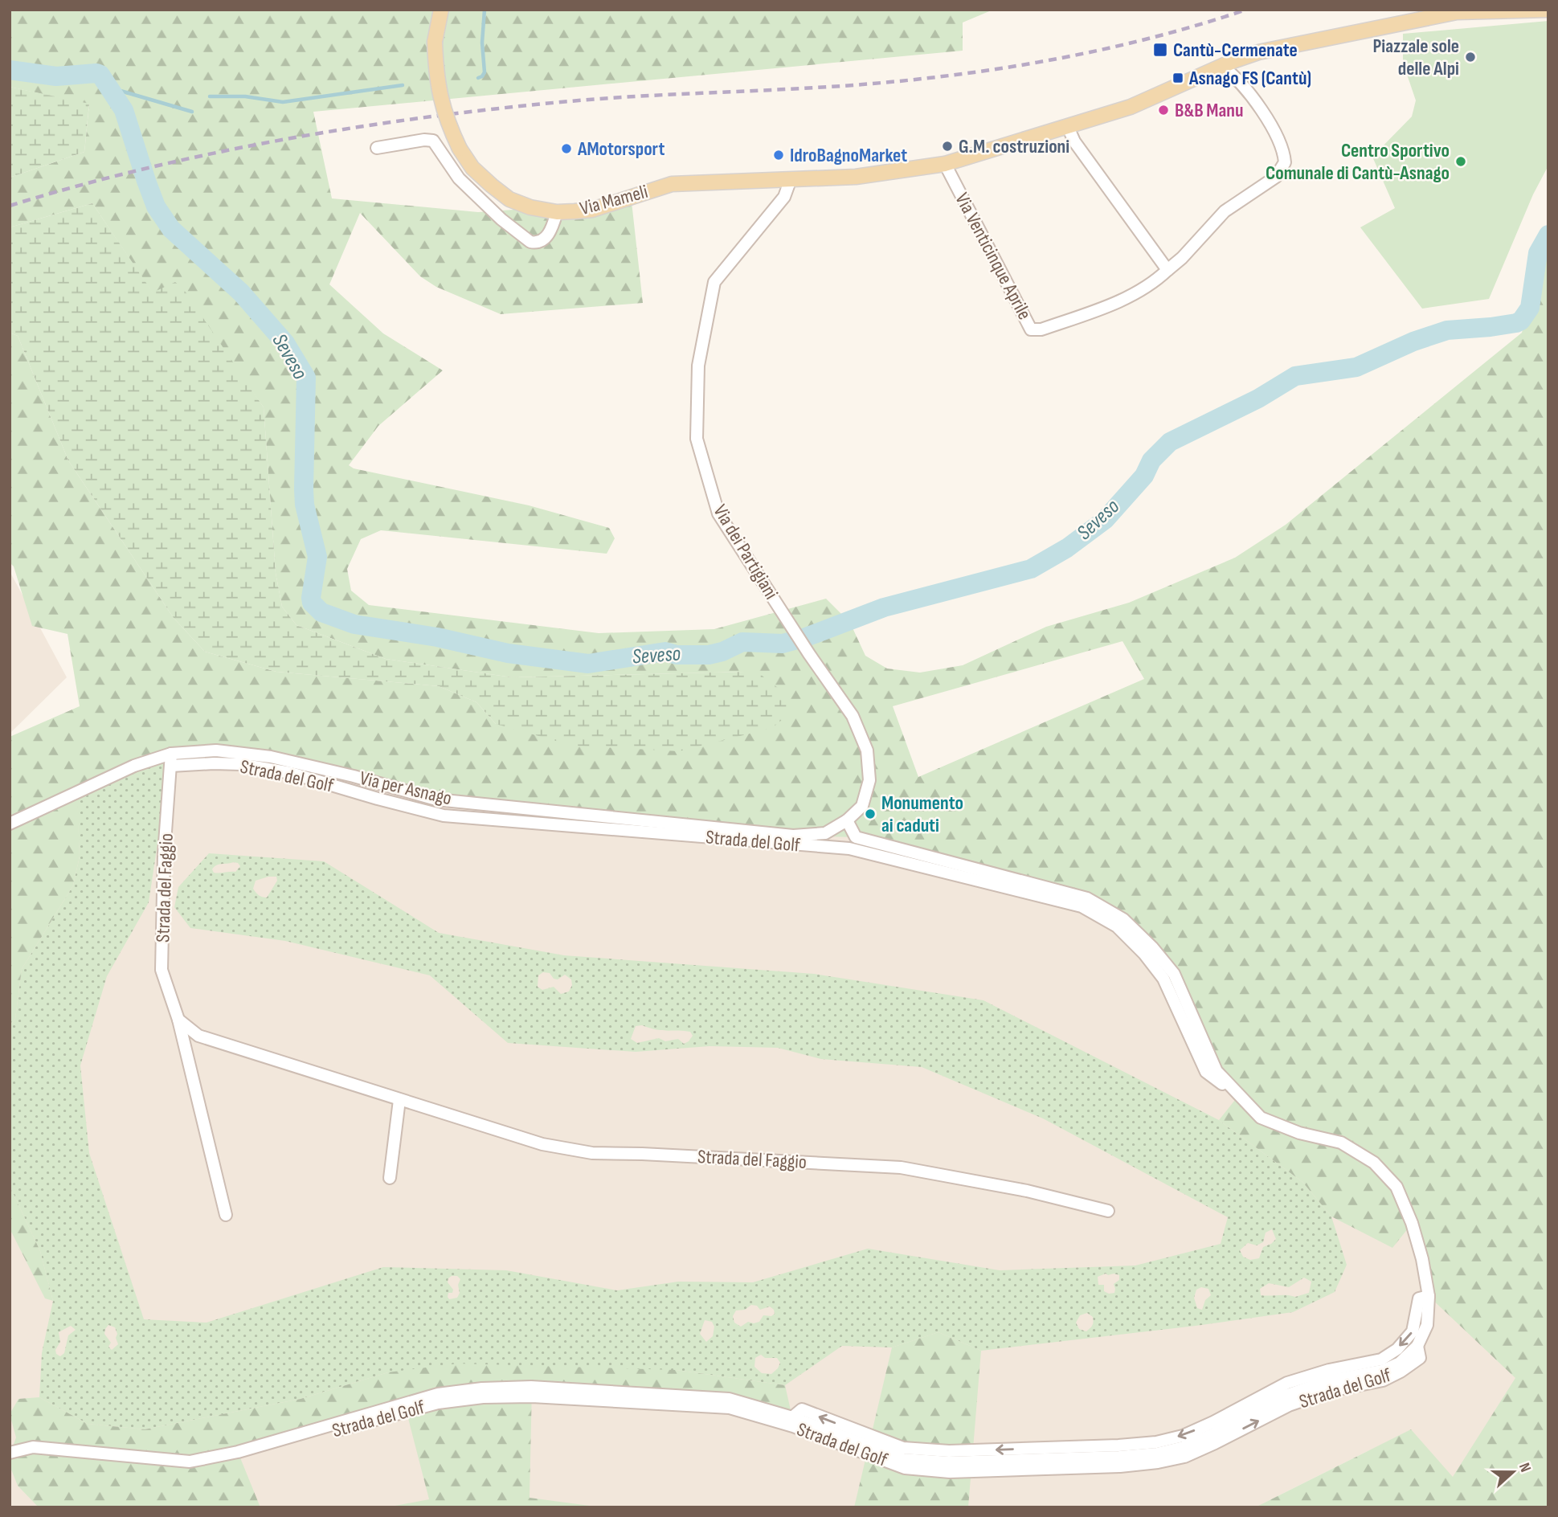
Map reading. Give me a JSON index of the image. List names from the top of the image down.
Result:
{
  "streets": {
    "main road": ["Via Mameli"],
    "street": [
      "Via Venticinque Aprile",
      "Via dei Partigiani",
      "Strada del Golf",
      "Via per Asnago",
      "Strada del Faggio"
    ]
  },
  "crossings": [
    ["Via Mameli", "Via Venticinque Aprile"],
    ["Via Mameli", "Via dei Partigiani"],
    ["Via dei Partigiani", "Strada del Golf"],
    ["Via dei Partigiani", "Via per Asnago"],
    ["Strada del Golf", "Via per Asnago"],
    ["Strada del Golf", "Strada del Faggio"],
    ["Via per Asnago", "Strada del Faggio"]
  ],
  "water": ["Seveso"],
  "places": {
    "transit": ["Cantù-Cermenate", "Asnago FS (Cantù)"],
    "other": [
      "Piazzale sole delle Alpi",
      "B&B Manu",
      "G.M. costruzioni",
      "AMotorsport",
      "IdroBagnoMarket",
      "Centro Sportivo Comunale di Cantù-Asnago",
      "Monumento ai caduti"
    ]
  },
  "north": "right"
}
